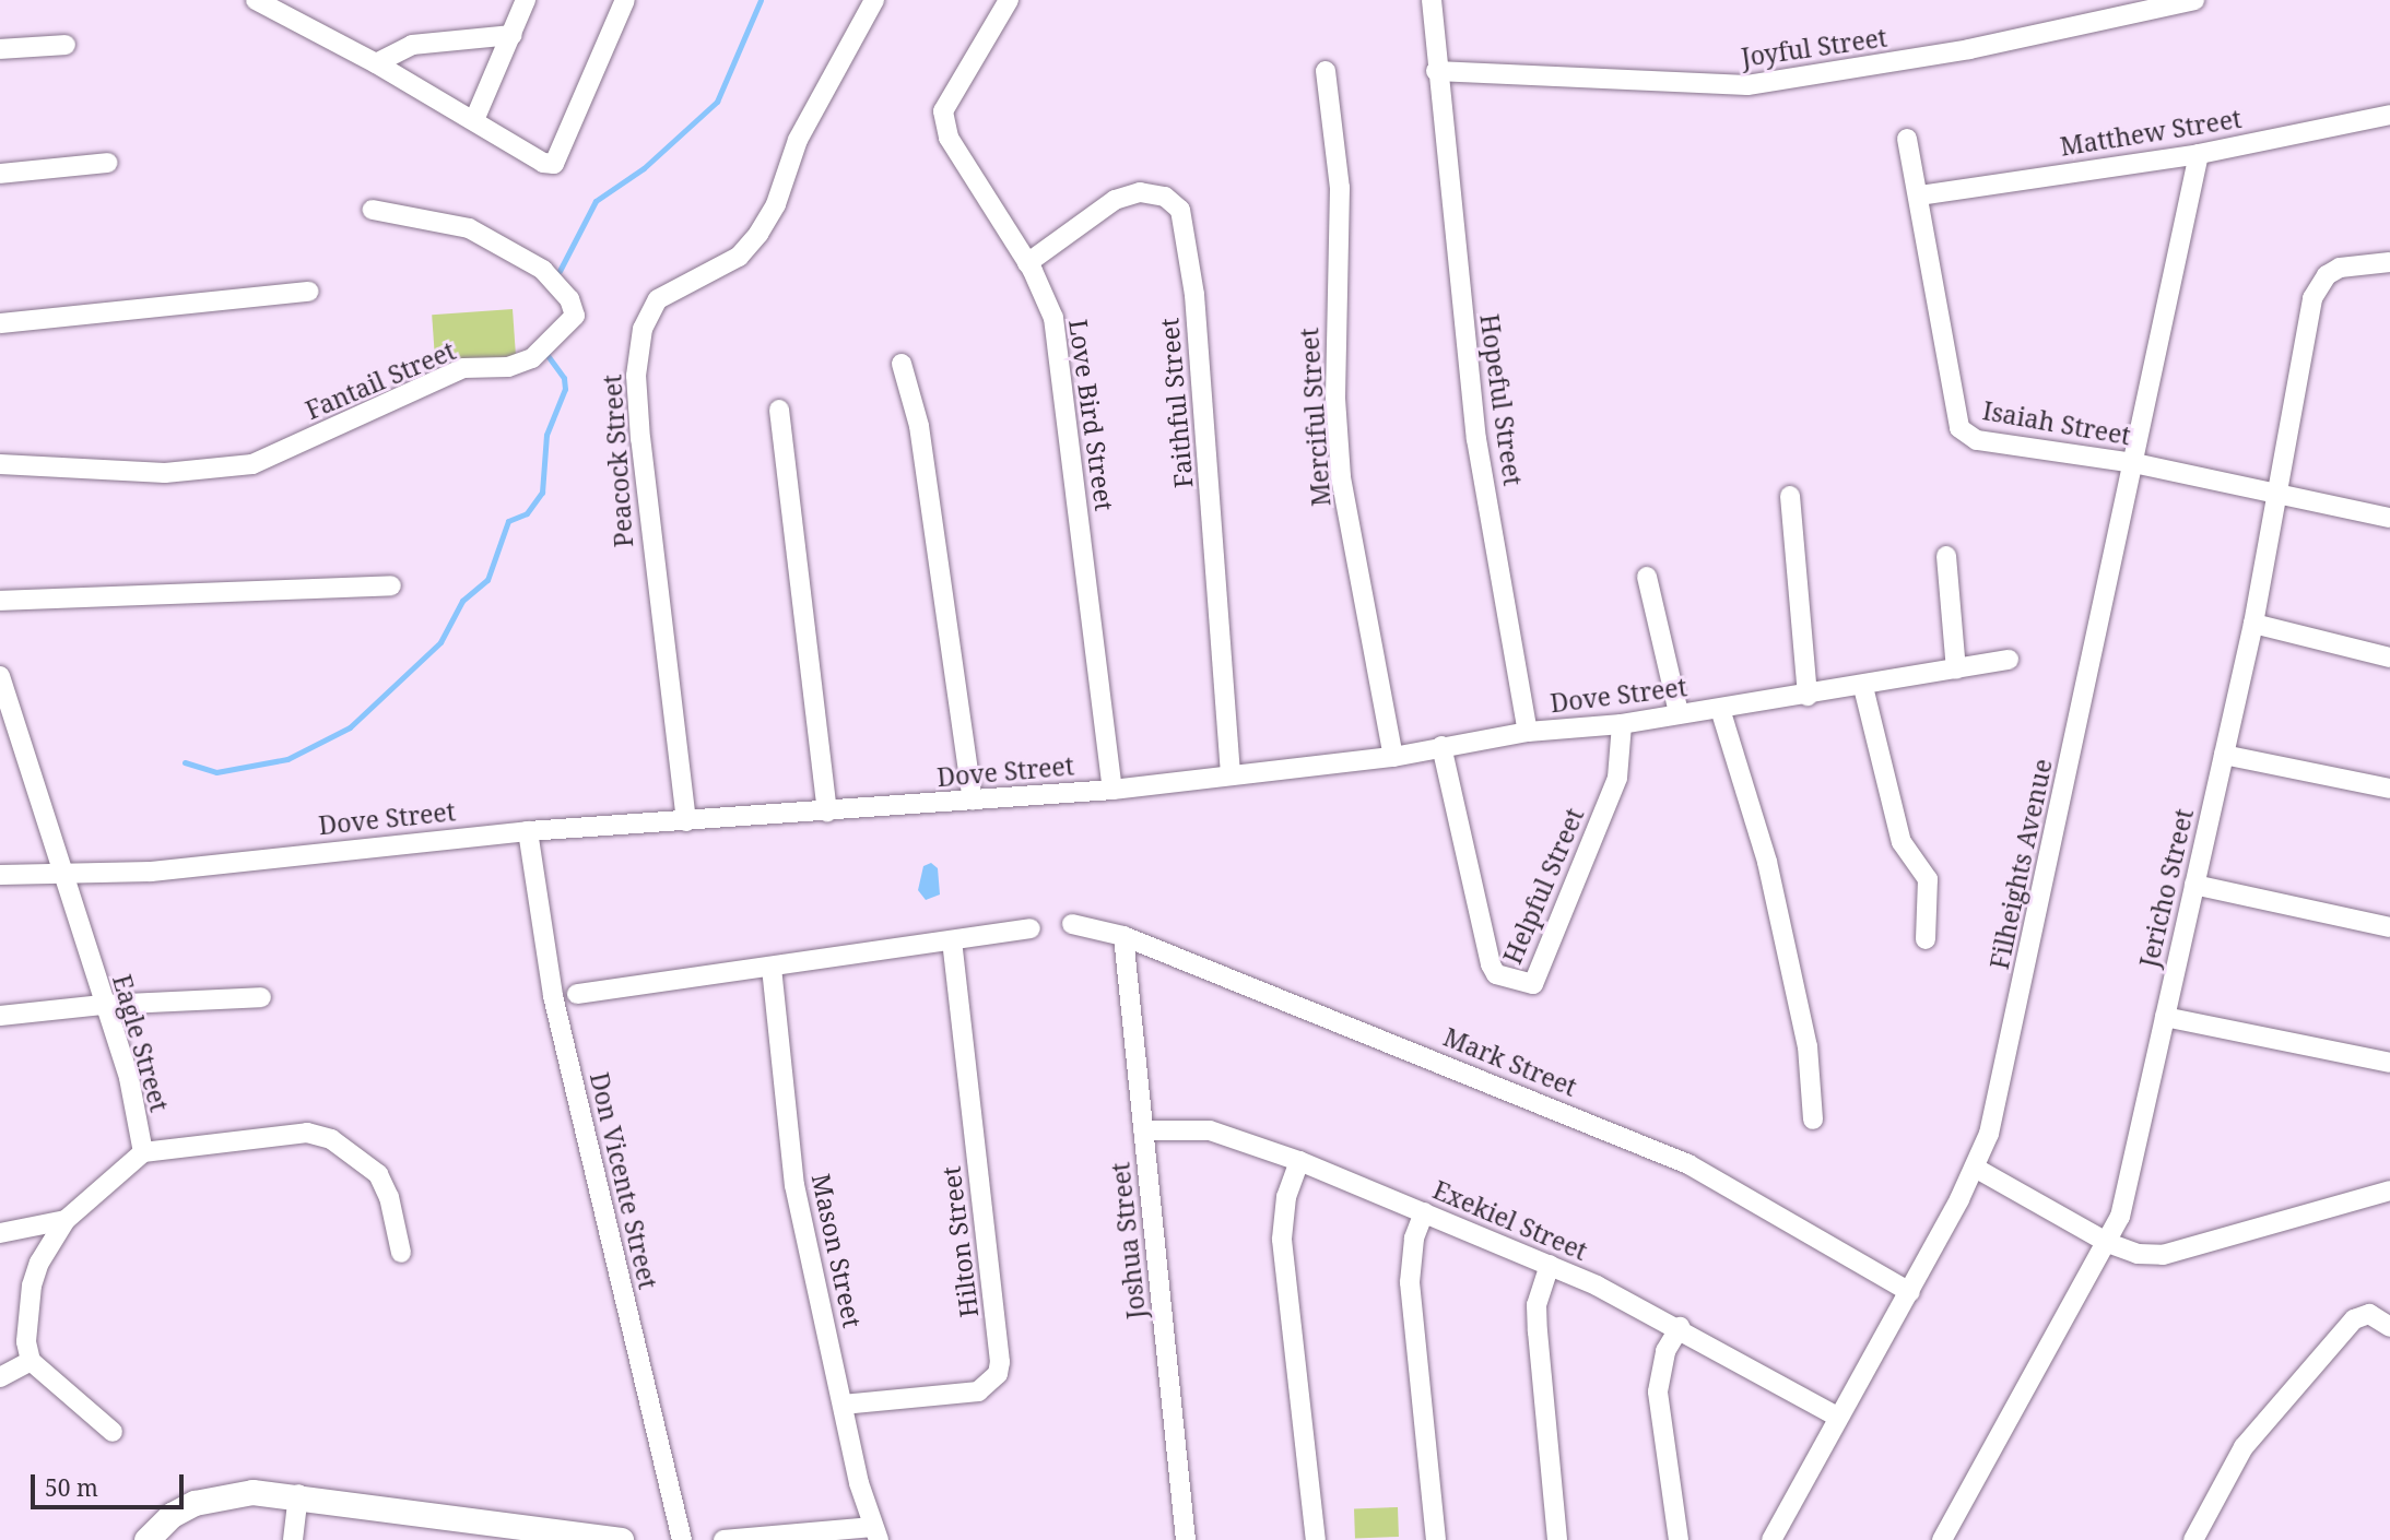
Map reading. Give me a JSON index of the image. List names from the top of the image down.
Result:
{
  "streets": {
    "street": [
      "Joyful Street",
      "Matthew Street",
      "Fantail Street",
      "Hopeful Street",
      "Faithful Street",
      "Love Bird Street",
      "Merciful Street",
      "Isaiah Street",
      "Peacock Street",
      "Dove Street",
      "Filheights Avenue",
      "Helpful Street",
      "Jericho Street",
      "Eagle Street",
      "Mark Street",
      "Don Vicente Street",
      "Exekiel Street",
      "Joshua Street",
      "Hilton Street",
      "Mason Street"
    ]
  },
  "crossings": [
    ["Joyful Street", "Hopeful Street"],
    ["Matthew Street", "Isaiah Street"],
    ["Matthew Street", "Filheights Avenue"],
    ["Hopeful Street", "Dove Street"],
    ["Faithful Street", "Love Bird Street"],
    ["Faithful Street", "Dove Street"],
    ["Love Bird Street", "Dove Street"],
    ["Merciful Street", "Dove Street"],
    ["Isaiah Street", "Filheights Avenue"],
    ["Isaiah Street", "Jericho Street"],
    ["Peacock Street", "Dove Street"],
    ["Dove Street", "Helpful Street"],
    ["Dove Street", "Eagle Street"],
    ["Dove Street", "Don Vicente Street"],
    ["Filheights Avenue", "Mark Street"],
    ["Filheights Avenue", "Exekiel Street"],
    ["Mark Street", "Joshua Street"],
    ["Exekiel Street", "Joshua Street"],
    ["Hilton Street", "Mason Street"]
  ],
  "scale_bar": "50 m"
}
